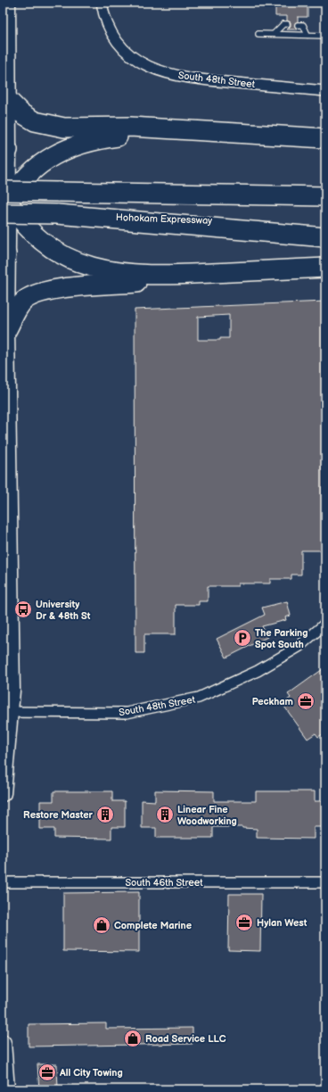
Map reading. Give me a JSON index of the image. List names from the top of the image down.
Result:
{
  "streets": {
    "highway": ["Hohokam Expressway"],
    "street": ["South 48th Street", "South 46th Street"]
  },
  "places": {
    "bus stop": ["University Dr & 48th St"],
    "parking": ["The Parking Spot South"],
    "office": ["Peckham", "Hylan West", "All City Towing"],
    "building": ["Restore Master", "Linear Fine Woodworking"],
    "shop": ["Complete Marine", "Road Service LLC"]
  }
}
